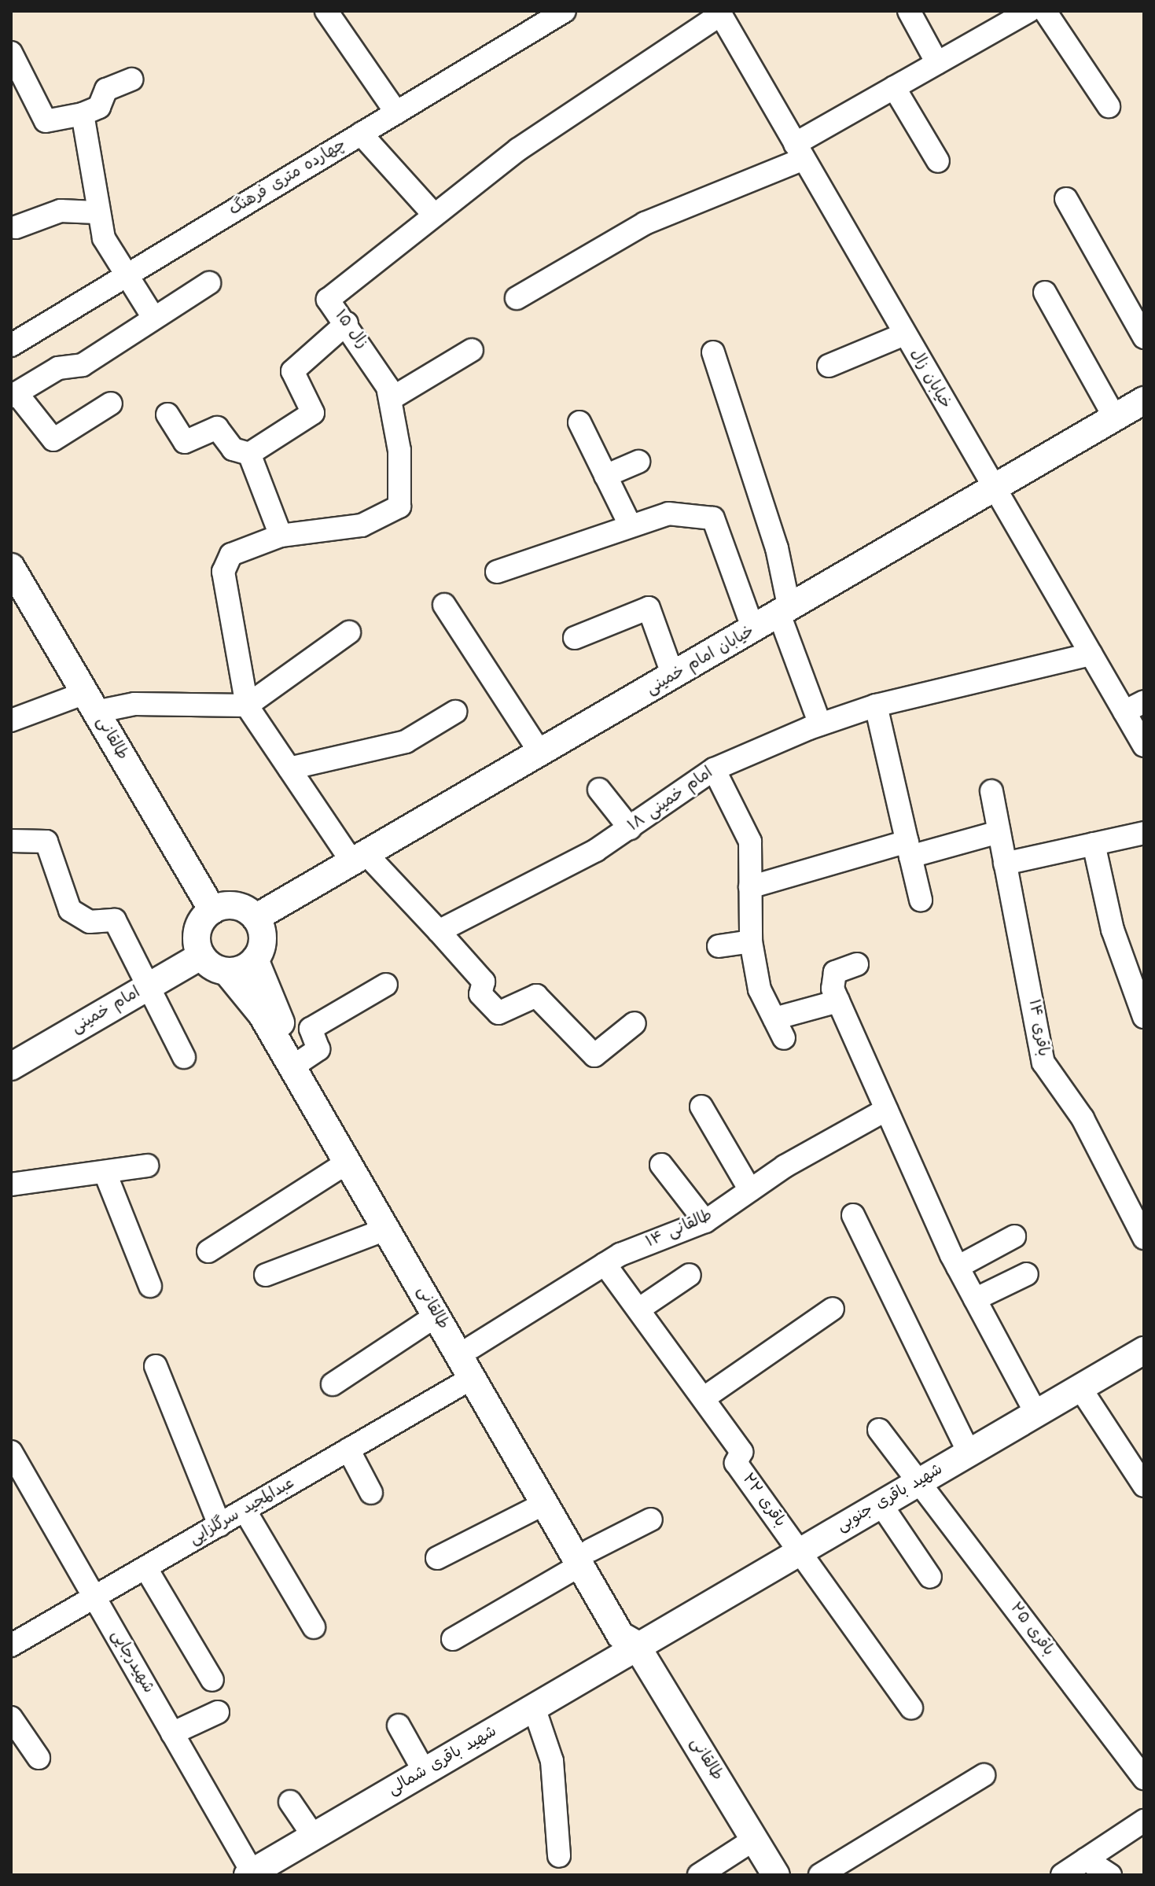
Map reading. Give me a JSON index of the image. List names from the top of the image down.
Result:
{
  "streets": {
    "main road": [
      "خیابان امام خمینی",
      "طالقانی",
      "امام خمینی",
      "شهید باقری جنوبی",
      "شهید باقری شمالی"
    ],
    "street": [
      "چهارده متری فرهنگ",
      "زال ۱۵",
      "خیابان زال",
      "امام خمینی ۱۸",
      "باقری ۱۴",
      "طالقانی ۱۴",
      "باقری ۲۲",
      "عبدالمجید سرگلزایی",
      "باقری ۲۵",
      "شهیدرجایی"
    ]
  },
  "crossings": [
    ["زال ۱۵", "خیابان زال"],
    ["خیابان زال", "خیابان امام خمینی"],
    ["خیابان زال", "امام خمینی ۱۸"],
    ["خیابان امام خمینی", "طالقانی"],
    ["خیابان امام خمینی", "امام خمینی"],
    ["طالقانی", "امام خمینی"],
    ["طالقانی", "طالقانی ۱۴"],
    ["طالقانی", "شهید باقری جنوبی"],
    ["طالقانی", "عبدالمجید سرگلزایی"],
    ["طالقانی", "شهید باقری شمالی"],
    ["طالقانی ۱۴", "باقری ۲۲"],
    ["شهید باقری جنوبی", "باقری ۲۲"],
    ["شهید باقری جنوبی", "باقری ۲۵"],
    ["شهید باقری جنوبی", "شهید باقری شمالی"],
    ["عبدالمجید سرگلزایی", "شهیدرجایی"],
    ["شهیدرجایی", "شهید باقری شمالی"]
  ]
}
